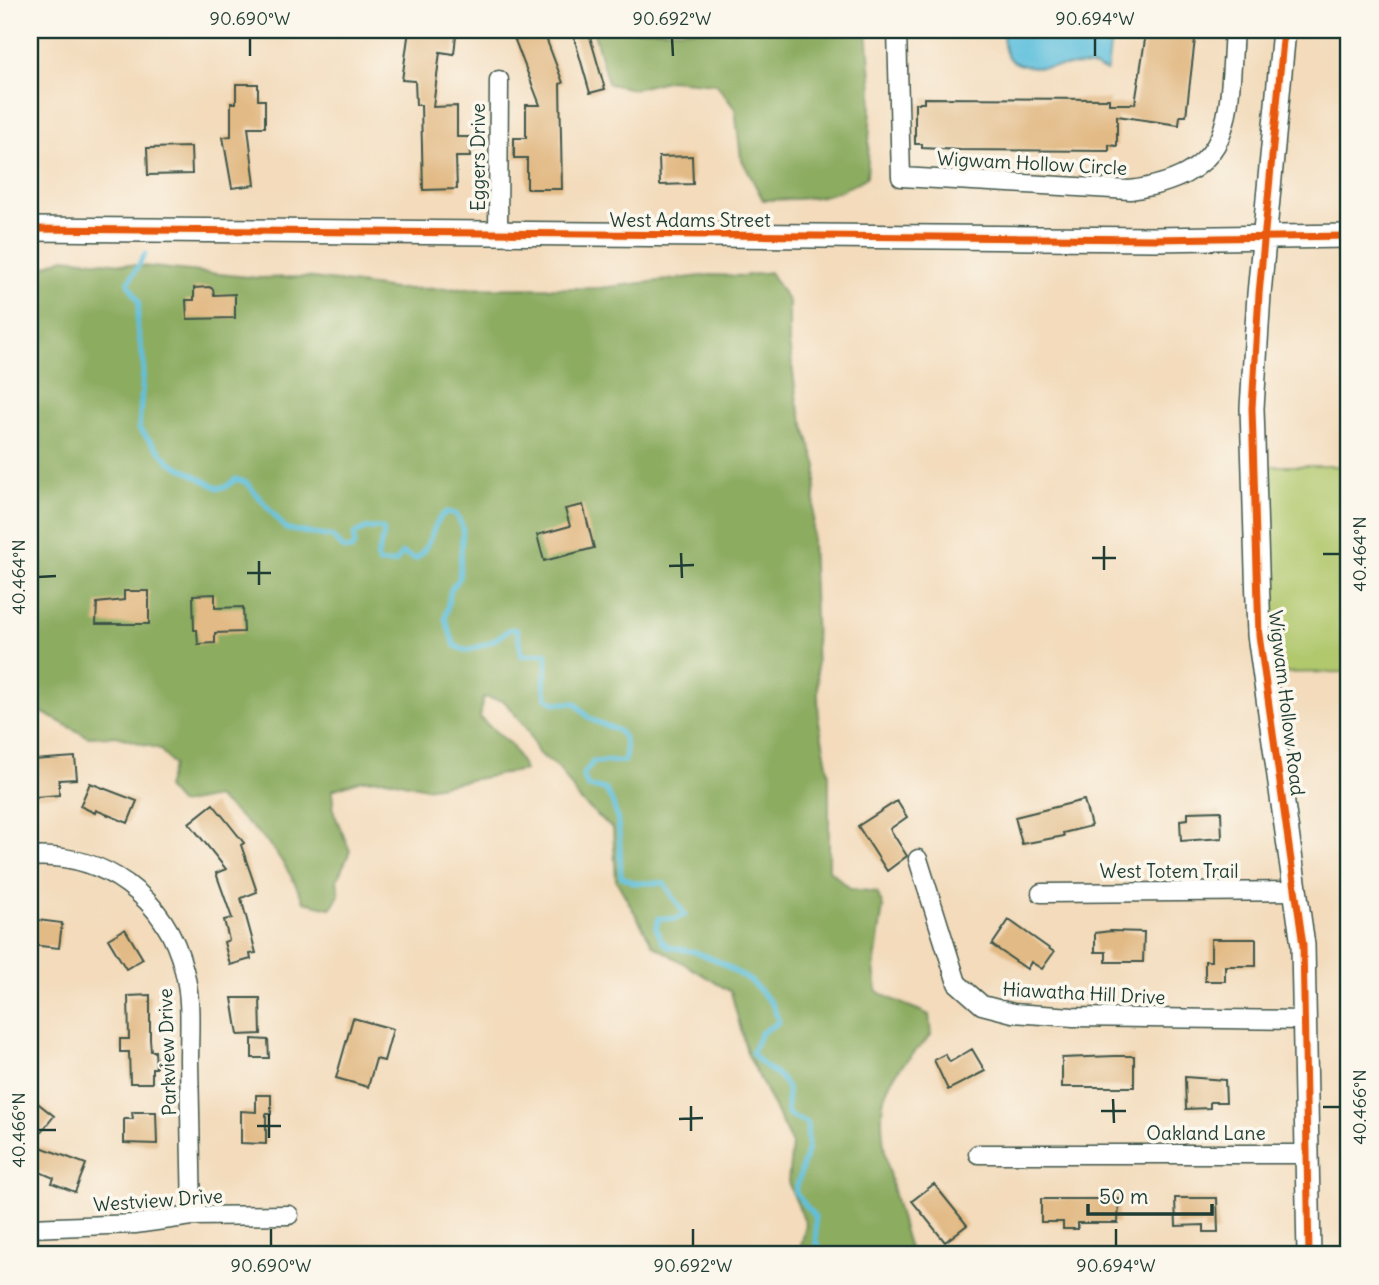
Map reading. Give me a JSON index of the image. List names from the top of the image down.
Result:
{
  "streets": {
    "street": [
      "Eggers Drive",
      "Wigwam Hollow Circle",
      "West Adams Street",
      "Wigwam Hollow Road",
      "West Totem Trail",
      "Hiawatha Hill Drive",
      "Parkview Drive",
      "Oakland Lane",
      "Westview Drive"
    ]
  },
  "crossings": [
    ["Eggers Drive", "West Adams Street"],
    ["West Adams Street", "Wigwam Hollow Road"],
    ["Wigwam Hollow Road", "West Totem Trail"],
    ["Wigwam Hollow Road", "Hiawatha Hill Drive"],
    ["Wigwam Hollow Road", "Oakland Lane"],
    ["Parkview Drive", "Westview Drive"]
  ],
  "scale_bar": "50 m",
  "coordinates": [
    "90.690°W",
    "90.692°W",
    "90.694°W",
    "40.464°N",
    "40.466°N"
  ]
}
